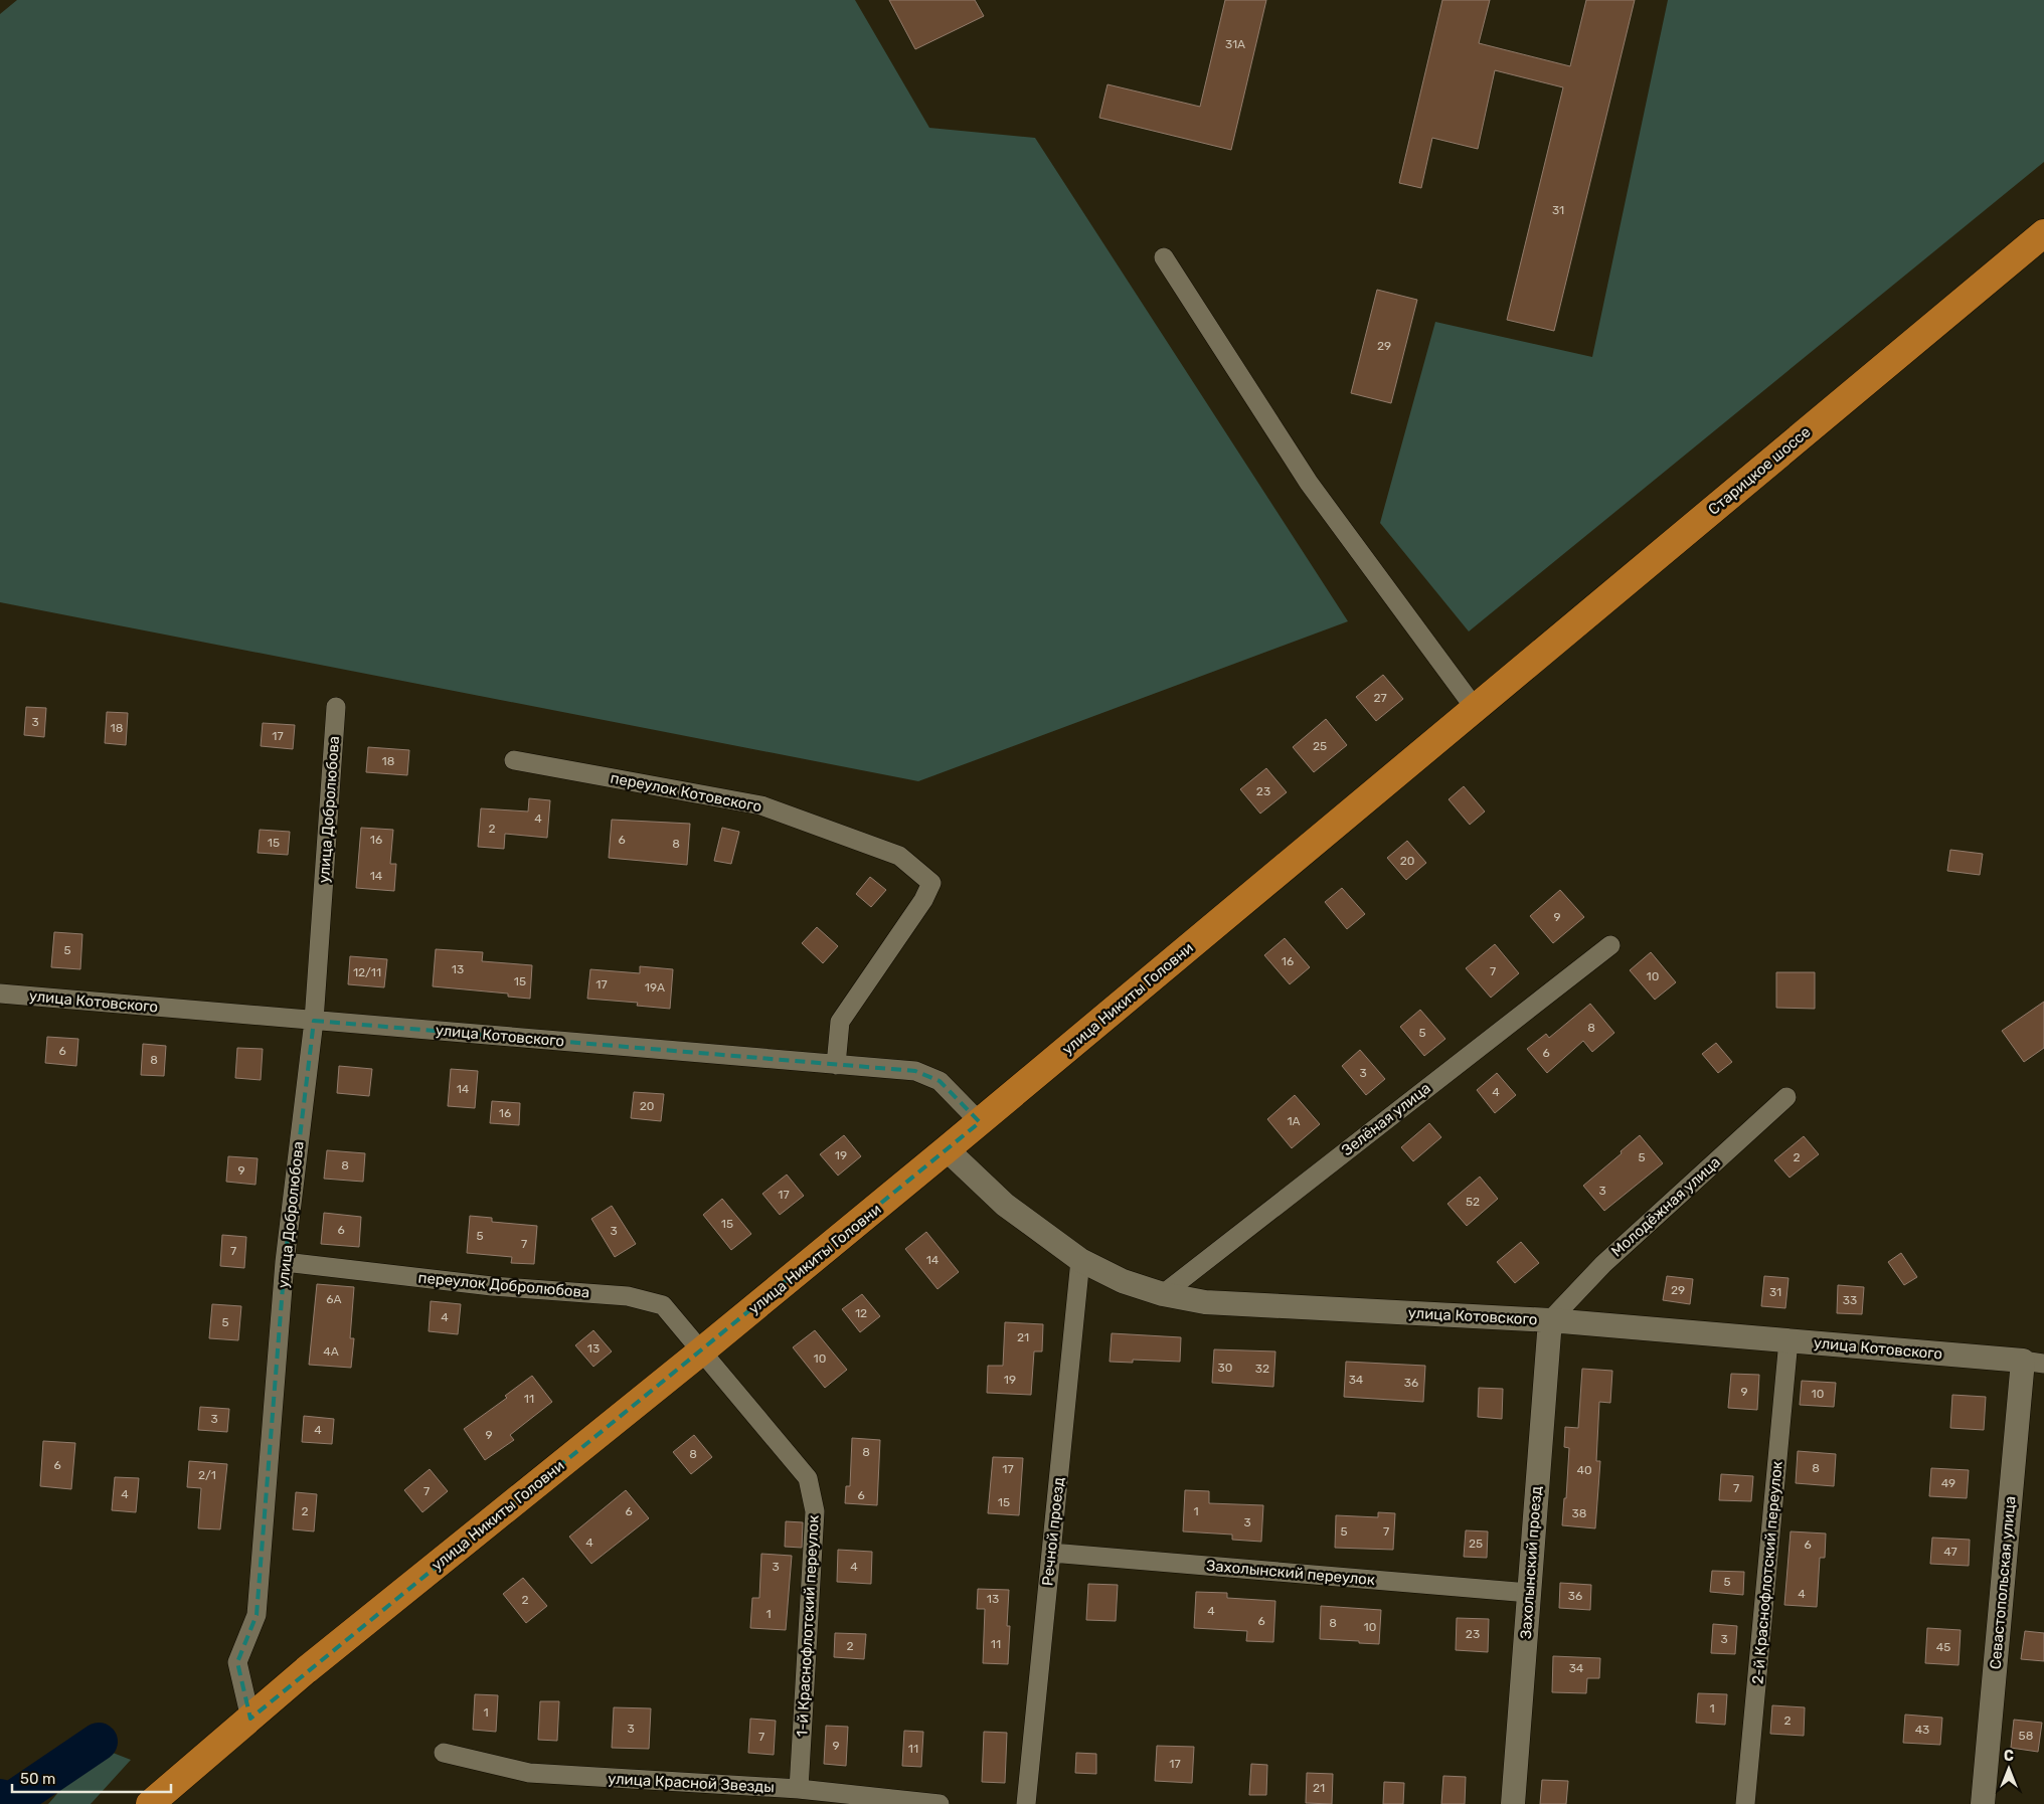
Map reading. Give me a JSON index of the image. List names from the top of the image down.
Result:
{
  "streets": {
    "main road": ["Старицкое шоссе", "улица Никиты Головни"],
    "street": [
      "переулок Котовского",
      "улица Добролюбова",
      "улица Котовского",
      "Зелёная улица",
      "Молодёжная улица",
      "переулок Добролюбова",
      "Речной проезд",
      "Захолынский проезд",
      "Захолынский переулок",
      "2-й Краснофлотский переулок",
      "Севастопольская улица",
      "1-й Краснофлотский переулок",
      "улица Красной Звезды"
    ]
  },
  "crossings": [
    ["Старицкое шоссе", "улица Никиты Головни"],
    ["переулок Котовского", "улица Котовского"],
    ["улица Добролюбова", "улица Никиты Головни"],
    ["улица Добролюбова", "улица Котовского"],
    ["улица Добролюбова", "переулок Добролюбова"],
    ["улица Никиты Головни", "улица Котовского"],
    ["улица Никиты Головни", "переулок Добролюбова"],
    ["улица Никиты Головни", "1-й Краснофлотский переулок"],
    ["улица Котовского", "Зелёная улица"],
    ["улица Котовского", "Молодёжная улица"],
    ["улица Котовского", "Речной проезд"],
    ["улица Котовского", "Захолынский проезд"],
    ["улица Котовского", "2-й Краснофлотский переулок"],
    ["улица Котовского", "Севастопольская улица"],
    ["Молодёжная улица", "Захолынский проезд"],
    ["переулок Добролюбова", "1-й Краснофлотский переулок"],
    ["Речной проезд", "Захолынский переулок"],
    ["Захолынский проезд", "Захолынский переулок"],
    ["1-й Краснофлотский переулок", "улица Красной Звезды"]
  ],
  "house_numbers": [
    "31А",
    "31",
    "29",
    "27",
    "3",
    "18",
    "17",
    "25",
    "18",
    "23",
    "4",
    "2",
    "16",
    "6",
    "15",
    "8",
    "20",
    "14",
    "9",
    "5",
    "16",
    "13",
    "7",
    "12/11",
    "10",
    "15",
    "17",
    "19А",
    "8",
    "5",
    "6",
    "6",
    "8",
    "3",
    "14",
    "4",
    "20",
    "16",
    "1А",
    "19",
    "5",
    "2",
    "8",
    "9",
    "3",
    "17",
    "52",
    "15",
    "6",
    "3",
    "5",
    "7",
    "7",
    "14",
    "29",
    "31",
    "6А",
    "33",
    "12",
    "4",
    "5",
    "21",
    "13",
    "4А",
    "10",
    "30",
    "32",
    "19",
    "34",
    "36",
    "9",
    "10",
    "11",
    "3",
    "4",
    "9",
    "8",
    "8",
    "6",
    "8",
    "17",
    "40",
    "2/1",
    "49",
    "7",
    "7",
    "4",
    "6",
    "15",
    "2",
    "6",
    "1",
    "38",
    "3",
    "5",
    "7",
    "4",
    "25",
    "6",
    "47",
    "3",
    "4",
    "5",
    "4",
    "36",
    "13",
    "2",
    "4",
    "1",
    "6",
    "8",
    "10",
    "23",
    "3",
    "11",
    "2",
    "45",
    "34",
    "1",
    "1",
    "2",
    "3",
    "43",
    "58",
    "7",
    "9",
    "11",
    "17",
    "21"
  ],
  "scale_bar": "50 m",
  "north": "top"
}
